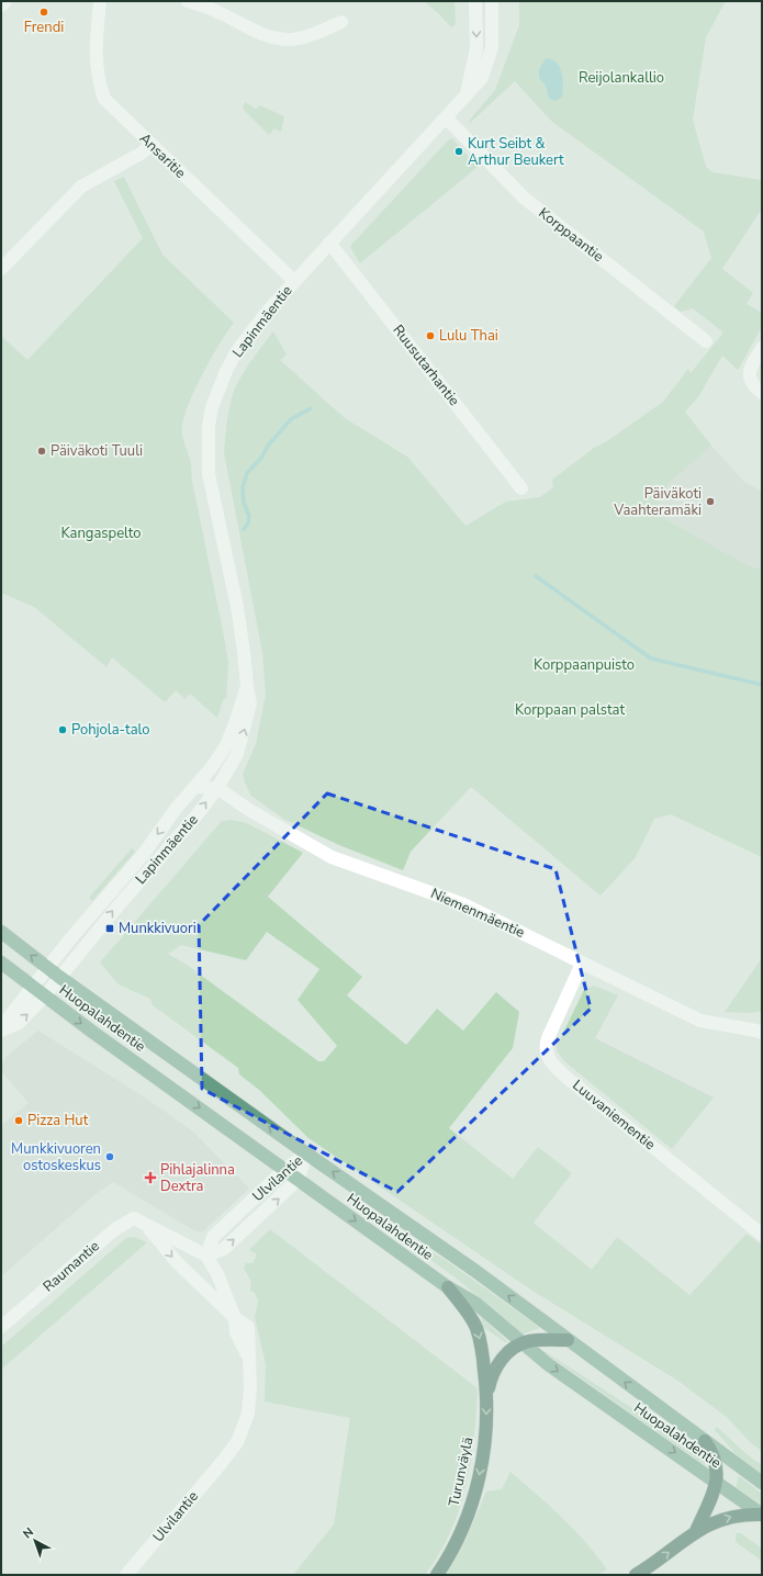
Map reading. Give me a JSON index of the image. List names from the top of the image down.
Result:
{
  "streets": {
    "highway": ["Turunväylä"],
    "main road": ["Huopalahdentie"],
    "street": [
      "Ansaritie",
      "Korppaantie",
      "Lapinmäentie",
      "Ruusutarhantie",
      "Niemenmäentie",
      "Luuvaniementie",
      "Ulvilantie",
      "Raumantie"
    ]
  },
  "crossings": [
    ["Ansaritie", "Lapinmäentie"],
    ["Korppaantie", "Lapinmäentie"],
    ["Lapinmäentie", "Ruusutarhantie"],
    ["Lapinmäentie", "Niemenmäentie"],
    ["Lapinmäentie", "Huopalahdentie"],
    ["Niemenmäentie", "Luuvaniementie"],
    ["Huopalahdentie", "Ulvilantie"],
    ["Ulvilantie", "Raumantie"]
  ],
  "one_way": ["Turunväylä"],
  "parks": [
    "Reijolankallio",
    "Kangaspelto",
    "Korppaanpuisto",
    "Korppaan palstat"
  ],
  "places": {
    "other": [
      "Frendi",
      "Kurt Seibt & Arthur Beukert",
      "Lulu Thai",
      "Päiväkoti Tuuli",
      "Päiväkoti Vaahteramäki",
      "Pohjola-talo",
      "Pizza Hut",
      "Munkkivuoren ostoskeskus"
    ],
    "transit": ["Munkkivuori"],
    "health": ["Pihlajalinna Dextra"]
  },
  "north": "top left"
}
